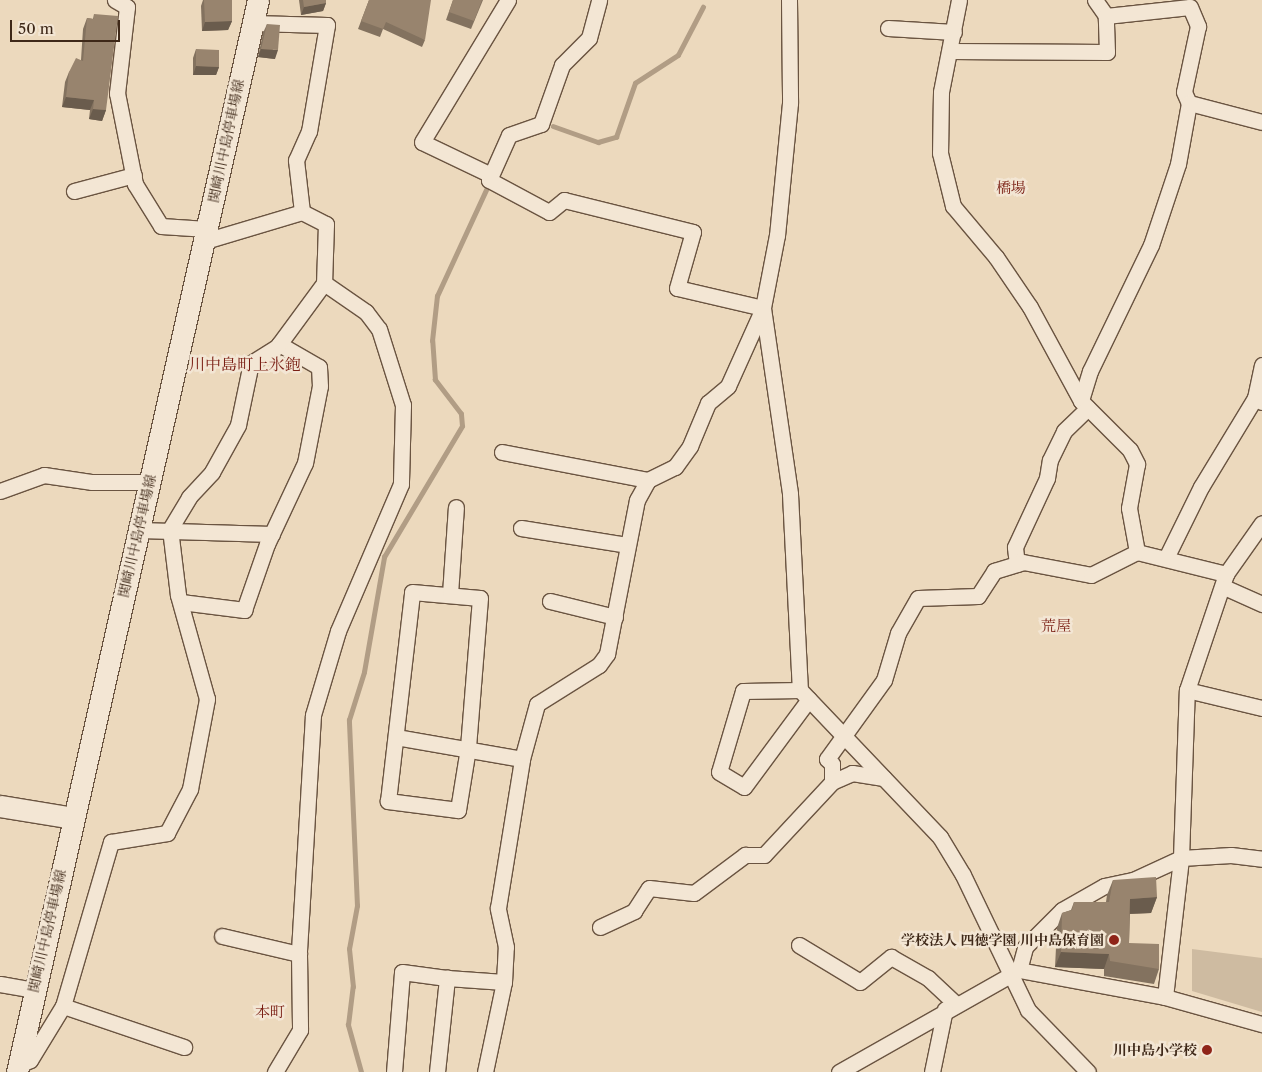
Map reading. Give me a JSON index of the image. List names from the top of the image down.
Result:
{
  "streets": {
    "main road": ["関崎川中島停車場線"]
  },
  "districts": [
    "橋場",
    "川中島町上氷鉋",
    "荒屋",
    "本町"
  ],
  "places": ["学校法人 四徳学園 川中島保育園", "川中島小学校"],
  "scale_bar": "50 m"
}
